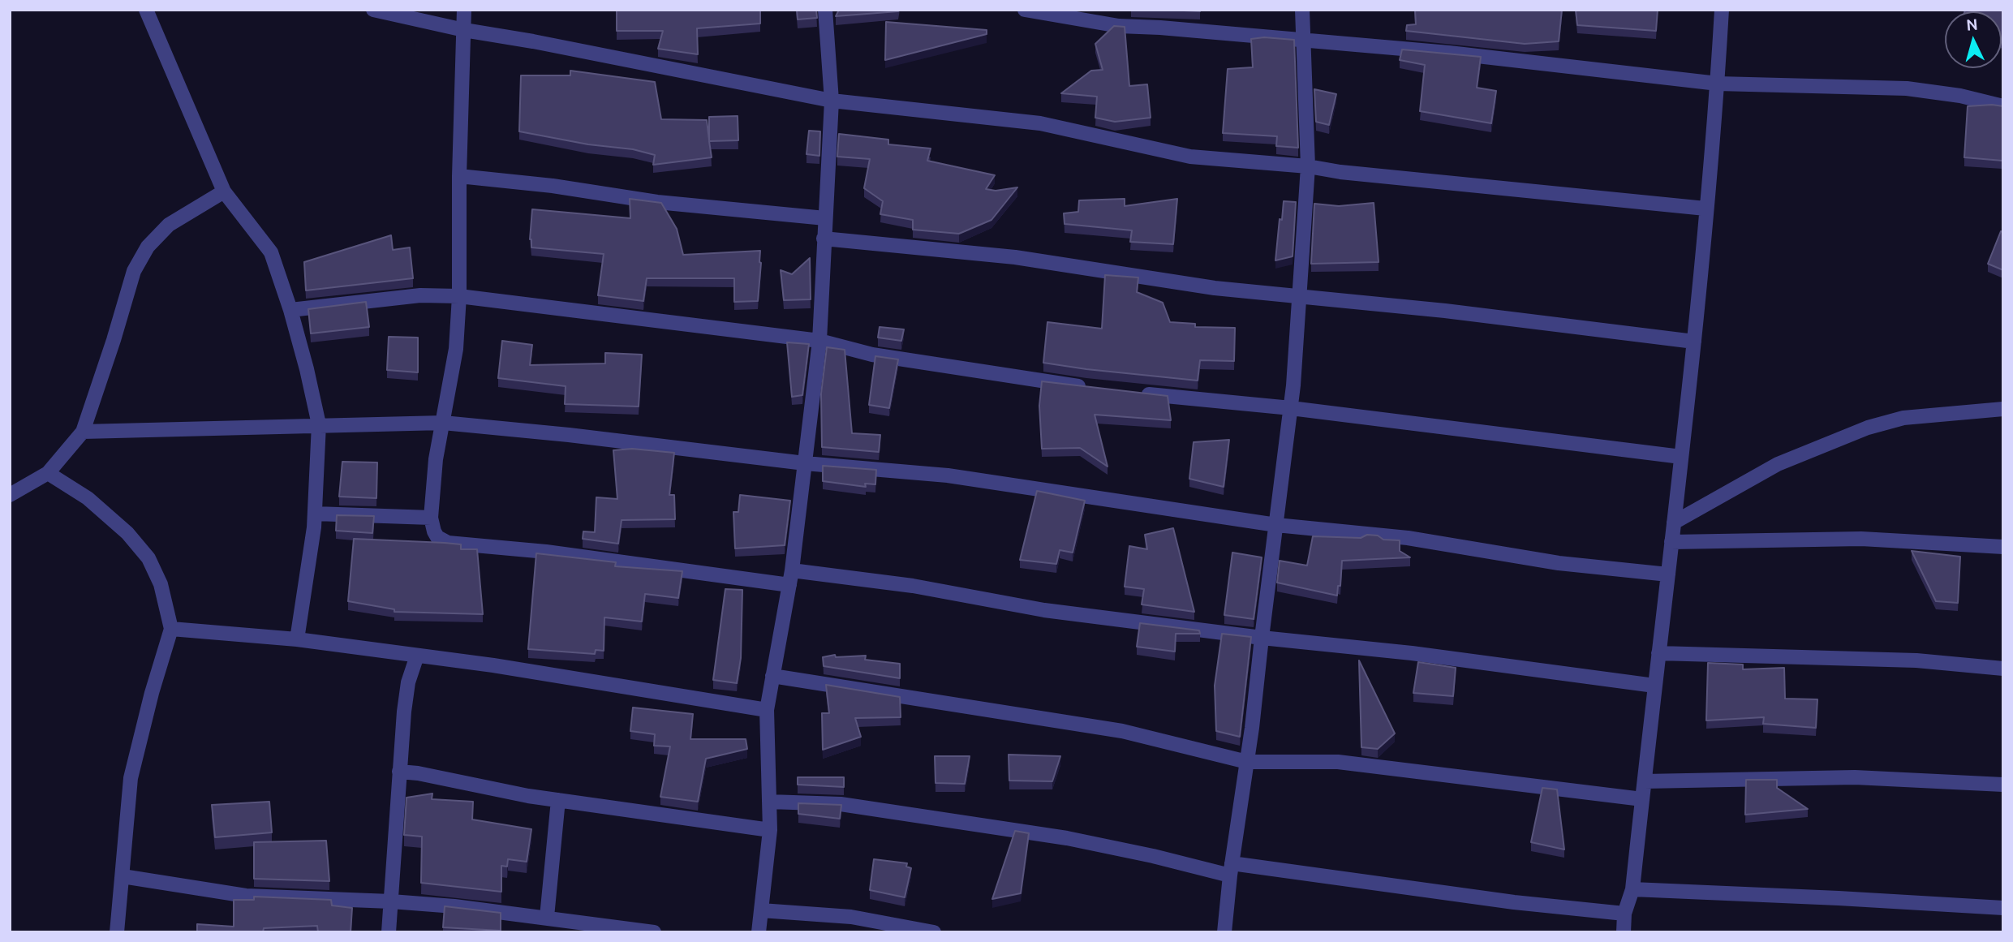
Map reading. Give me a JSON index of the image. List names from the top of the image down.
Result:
{
  "north": "top"
}
